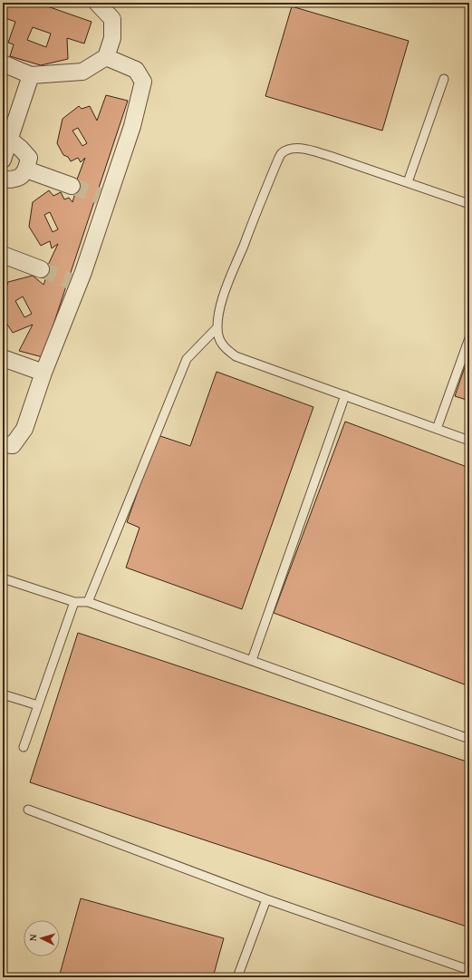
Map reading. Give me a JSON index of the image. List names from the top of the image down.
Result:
{
  "north": "left"
}
